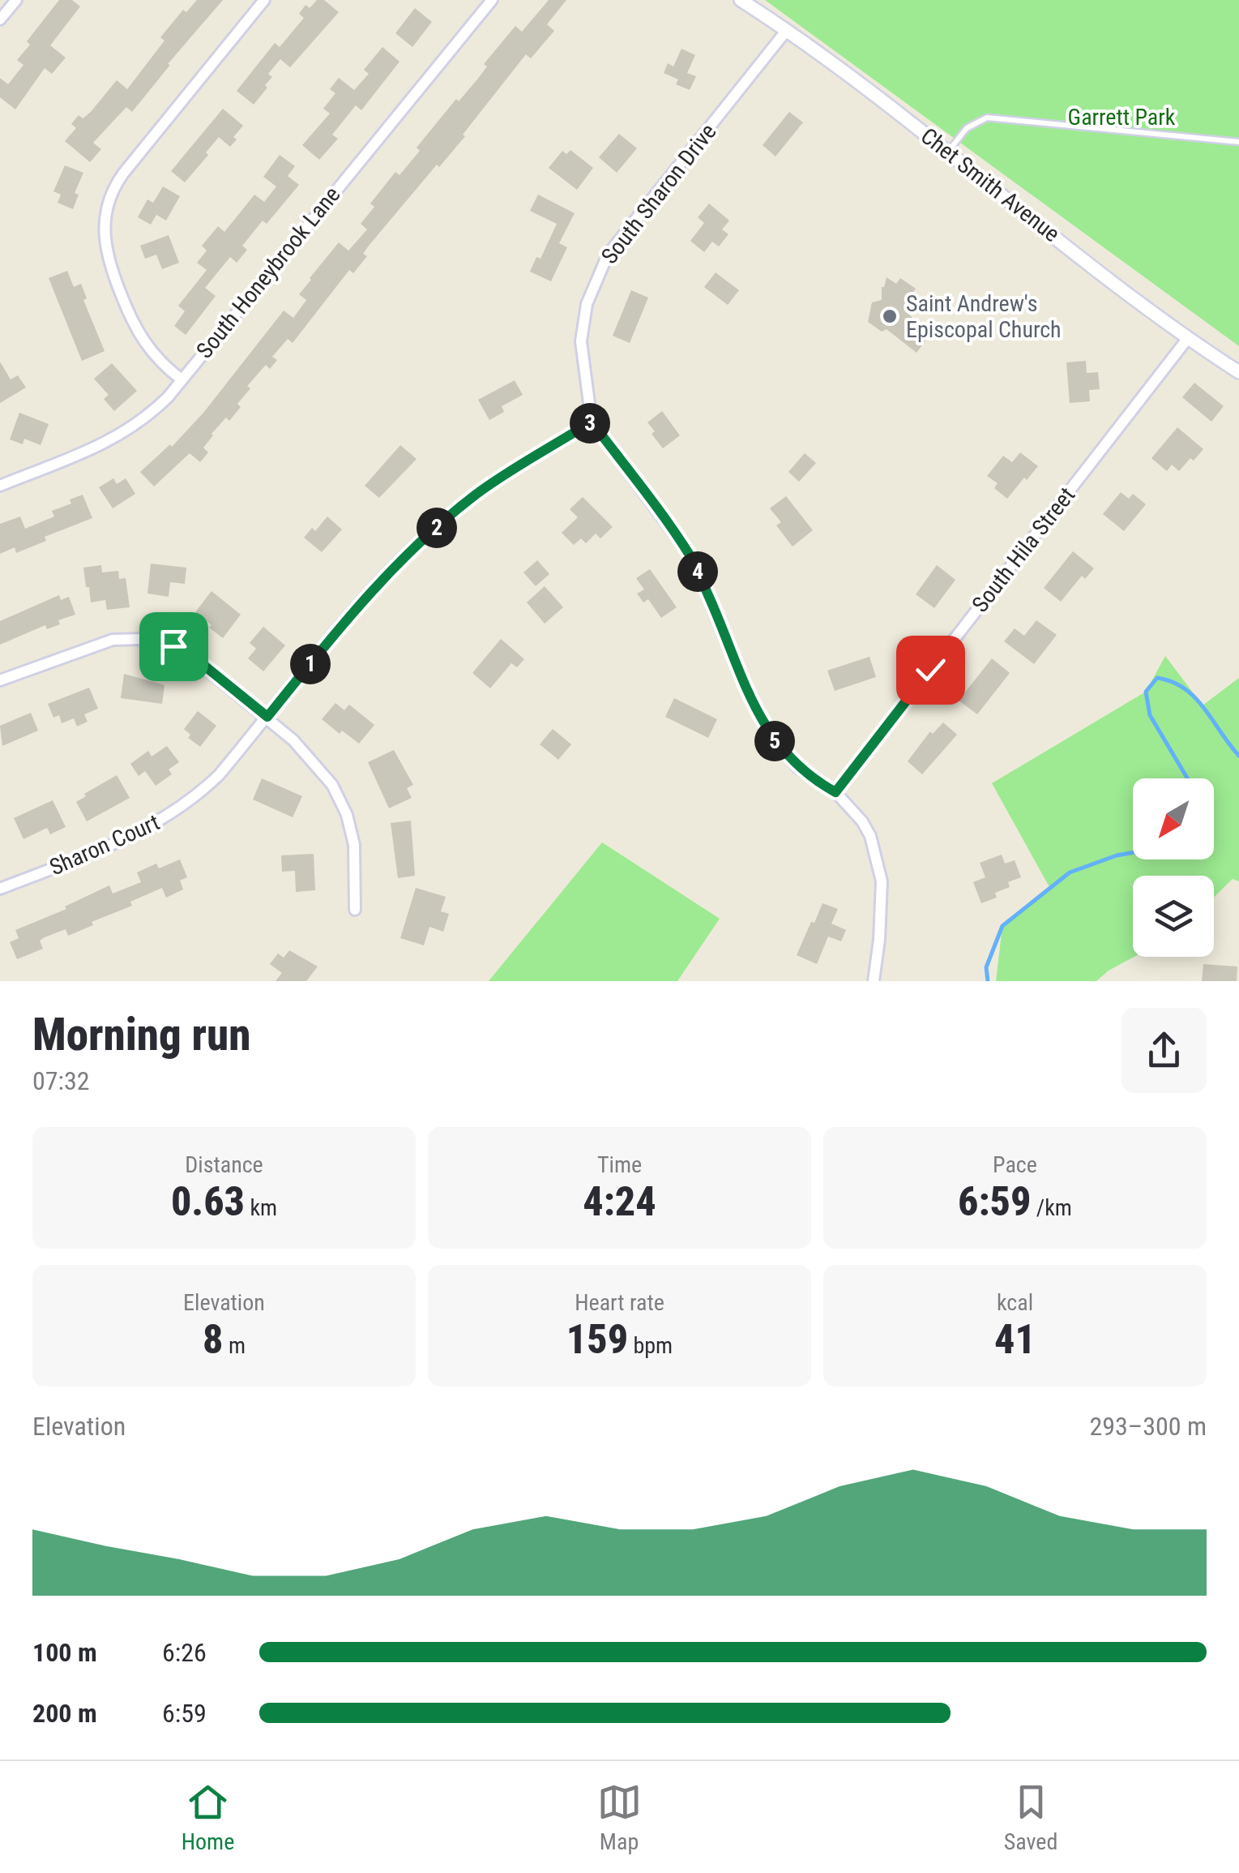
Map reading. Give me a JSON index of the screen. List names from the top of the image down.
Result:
{
  "streets": {
    "street": [
      "Chet Smith Avenue",
      "South Sharon Drive",
      "South Honeybrook Lane",
      "South Hila Street",
      "Sharon Court"
    ]
  },
  "crossings": [
    ["Chet Smith Avenue", "South Sharon Drive"],
    ["Chet Smith Avenue", "South Hila Street"]
  ],
  "parks": ["Garrett Park"],
  "places": ["Saint Andrew's Episcopal Church"],
  "north": "bottom left",
  "page": {
    "pins": [
      "3",
      "2",
      "4",
      "1",
      "5"
    ],
    "heading": ["Morning run", "07:32"],
    "stats": [
      ["Distance", "0.63 km"],
      ["Time", "4:24"],
      ["Pace", "6:59 /km"],
      ["Elevation", "8 m"],
      ["Heart rate", "159 bpm"],
      ["kcal", "41"]
    ],
    "chart": ["Elevation", "293–300 m"],
    "list": [
      {
        "name": "100 m",
        "note": "6:26"
      },
      {
        "name": "200 m",
        "note": "6:59"
      }
    ],
    "tabs": ["Home", "Map", "Saved"]
  }
}
